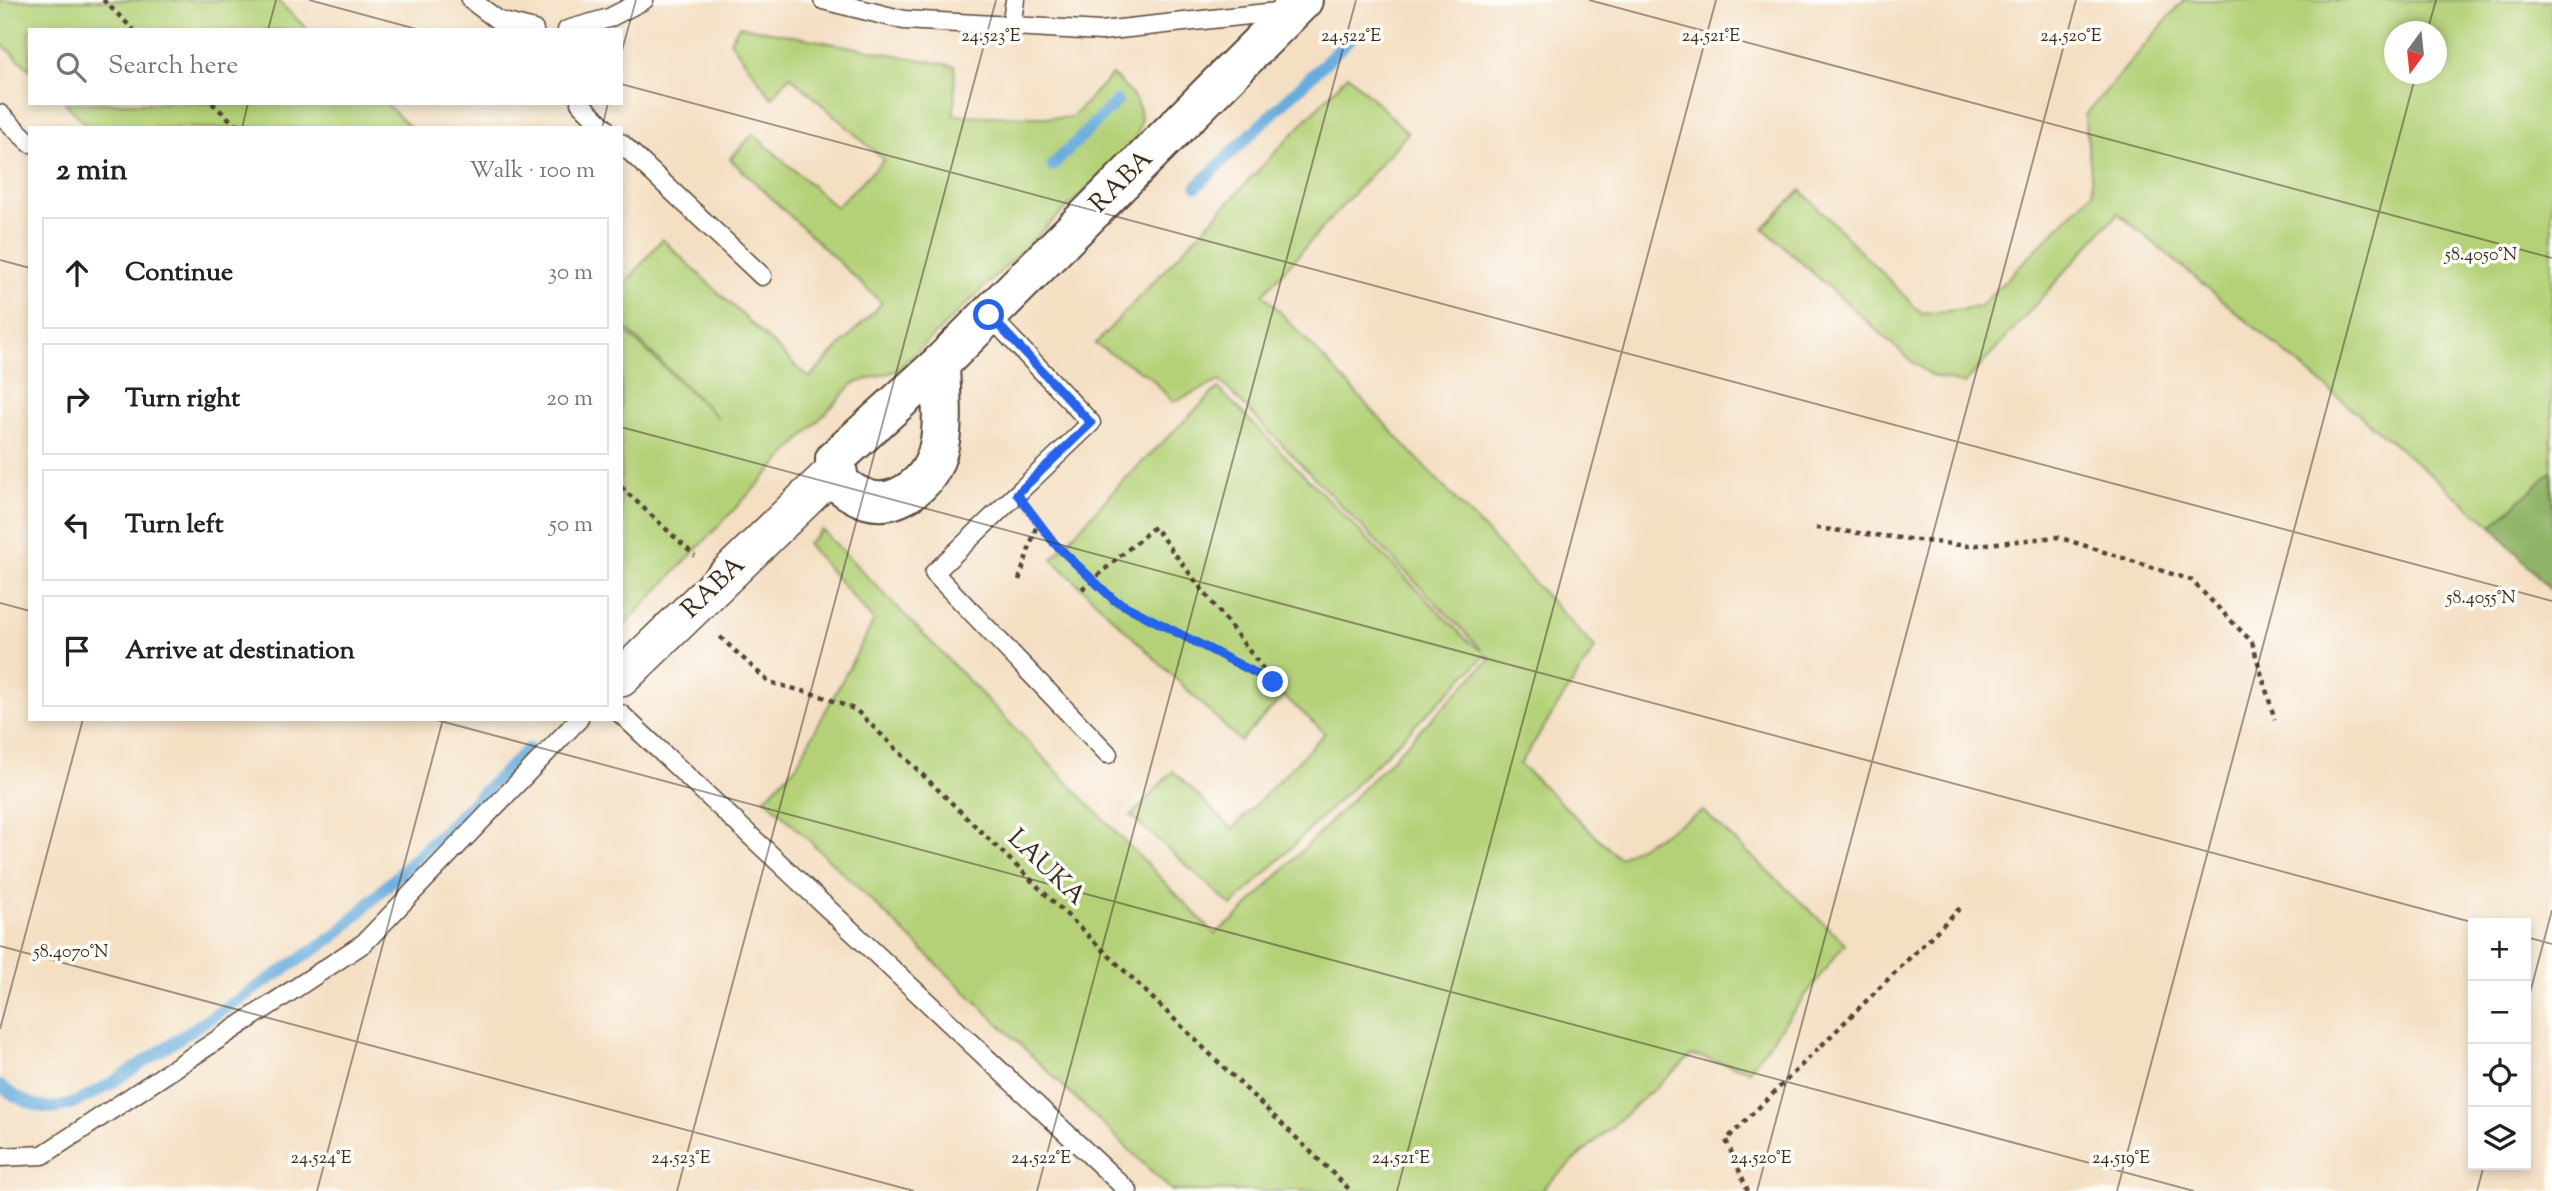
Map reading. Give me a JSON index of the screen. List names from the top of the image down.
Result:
{
  "streets": {
    "street": ["RABA"],
    "path": ["LAUKA"]
  },
  "crossings": [
    ["RABA", "LAUKA"]
  ],
  "north": "bottom",
  "page": {
    "search": "Search here",
    "heading": ["2 min", "Walk · 100 m"],
    "list": [
      ["Continue", "30 m"],
      ["Turn right", "20 m"],
      ["Turn left", "50 m"],
      "Arrive at destination"
    ],
    "map_buttons": ["+", "−"]
  },
  "coordinates": [
    "24.523°E",
    "24.522°E",
    "24.521°E",
    "24.520°E",
    "58.4050°N",
    "58.4055°N",
    "58.4070°N",
    "24.524°E",
    "24.519°E"
  ]
}
